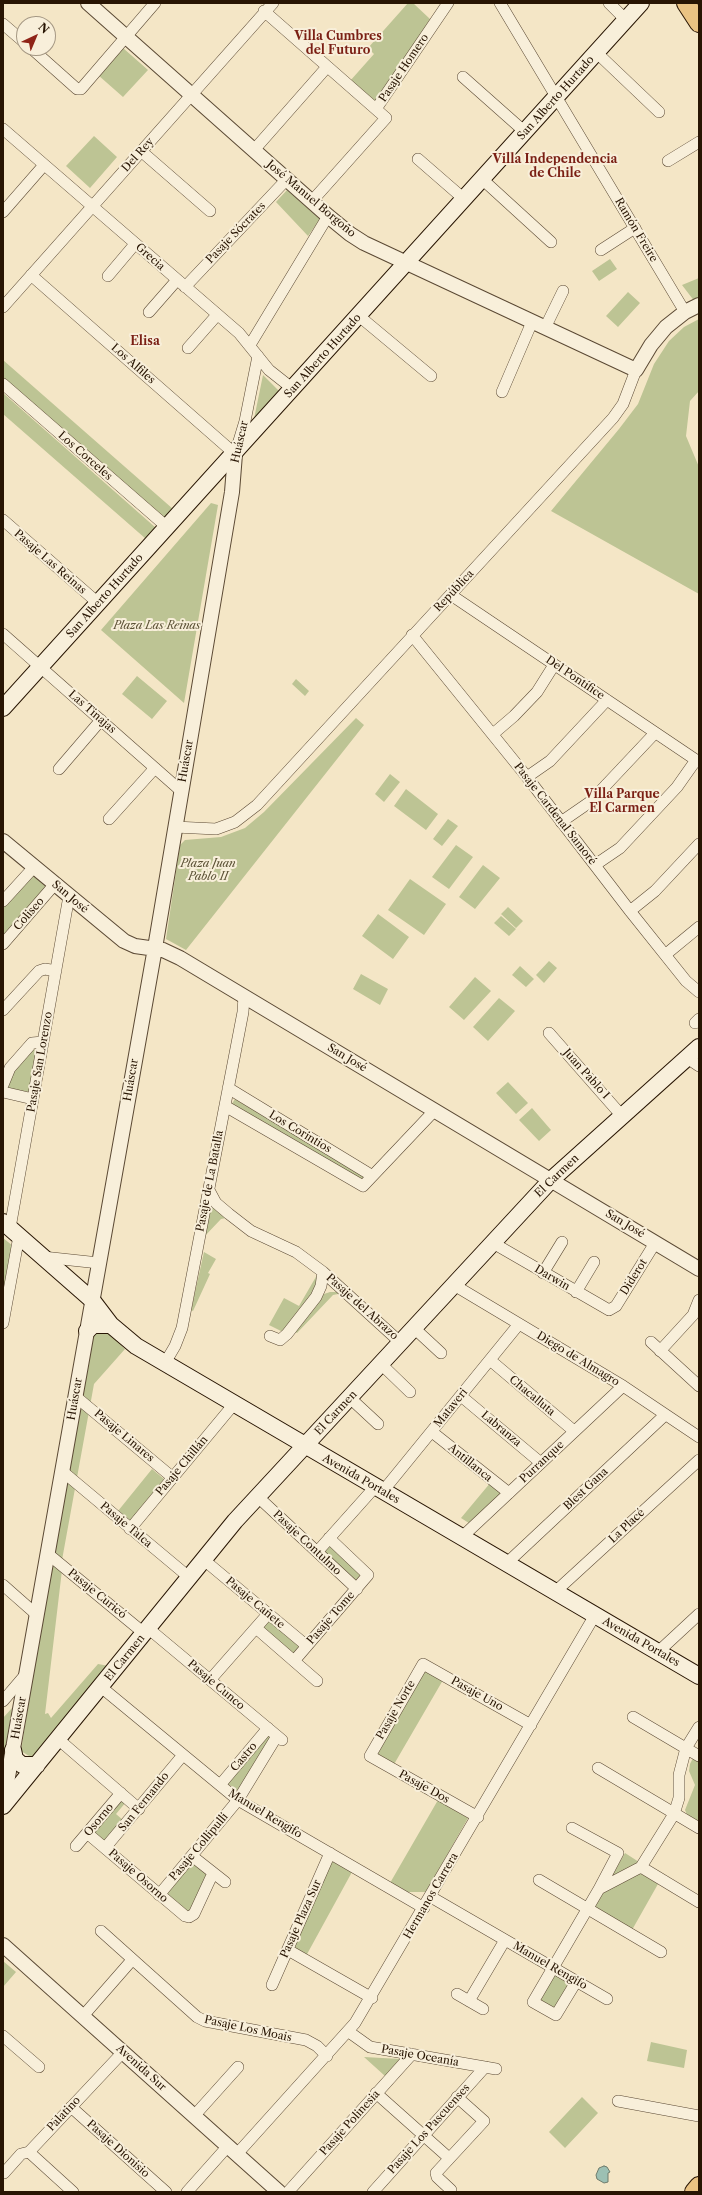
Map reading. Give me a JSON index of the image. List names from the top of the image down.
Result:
{
  "streets": {
    "main road": ["San Alberto Hurtado", "El Carmen", "Avenida Portales"],
    "street": [
      "Pasaje Homero",
      "Del Rey",
      "José Manuel Borgoño",
      "Ramón Freire",
      "Pasaje Sócrates",
      "Grecia",
      "Los Alfiles",
      "Huáscar",
      "Los Corceles",
      "Pasaje Las Reinas",
      "República",
      "Del Pontífice",
      "Las Tinajas",
      "Pasaje Cardenal Samoré",
      "San José",
      "Coliseo",
      "Pasaje San Lorenzo",
      "Juan Pablo I",
      "Los Corintios",
      "Pasaje de La Batalla",
      "Diderot",
      "Darwin",
      "Pasaje del Abrazo",
      "Diego de Almagro",
      "Chacalluta",
      "Mataveri",
      "Labranza",
      "Pasaje Linares",
      "Purranque",
      "Antillanca",
      "Pasaje Chillán",
      "Blest Gana",
      "Pasaje Talca",
      "La Placé",
      "Pasaje Contulmo",
      "Pasaje Curicó",
      "Pasaje Cañete",
      "Pasaje Tome",
      "Pasaje Cunco",
      "Pasaje Uno",
      "Pasaje Norte",
      "Castro",
      "Pasaje Dos",
      "San Fernando",
      "Manuel Rengifo",
      "Osorno",
      "Pasaje Collipulli",
      "Pasaje Osorno",
      "Hermanos Carrera",
      "Pasaje Plaza Sur",
      "Pasaje Los Moais",
      "Pasaje Oceanía",
      "Avenida Sur",
      "Palatino",
      "Pasaje Polinesia",
      "Pasaje Los Pascuenses",
      "Pasaje Dionisio"
    ]
  },
  "crossings": [
    ["Pasaje Homero", "José Manuel Borgoño"],
    ["San Alberto Hurtado", "José Manuel Borgoño"],
    ["San Alberto Hurtado", "Ramón Freire"],
    ["San Alberto Hurtado", "Grecia"],
    ["San Alberto Hurtado", "Los Alfiles"],
    ["San Alberto Hurtado", "Huáscar"],
    ["San Alberto Hurtado", "Los Corceles"],
    ["San Alberto Hurtado", "Pasaje Las Reinas"],
    ["San Alberto Hurtado", "Las Tinajas"],
    ["Del Rey", "José Manuel Borgoño"],
    ["Del Rey", "Grecia"],
    ["Del Rey", "Los Alfiles"],
    ["José Manuel Borgoño", "Pasaje Sócrates"],
    ["José Manuel Borgoño", "República"],
    ["Ramón Freire", "República"],
    ["Pasaje Sócrates", "Grecia"],
    ["Grecia", "Huáscar"],
    ["Los Alfiles", "Huáscar"],
    ["Huáscar", "República"],
    ["Huáscar", "Las Tinajas"],
    ["Huáscar", "San José"],
    ["Huáscar", "El Carmen"],
    ["Huáscar", "Pasaje Linares"],
    ["Huáscar", "Avenida Portales"],
    ["Huáscar", "Pasaje Talca"],
    ["Huáscar", "Pasaje Curicó"],
    ["República", "Del Pontífice"],
    ["República", "Pasaje Cardenal Samoré"],
    ["San José", "Coliseo"],
    ["San José", "Pasaje San Lorenzo"],
    ["San José", "El Carmen"],
    ["San José", "Pasaje de La Batalla"],
    ["San José", "Diderot"],
    ["Pasaje San Lorenzo", "Avenida Portales"],
    ["Juan Pablo I", "El Carmen"],
    ["Los Corintios", "Pasaje de La Batalla"],
    ["El Carmen", "Darwin"],
    ["El Carmen", "Pasaje del Abrazo"],
    ["El Carmen", "Diego de Almagro"],
    ["El Carmen", "Avenida Portales"],
    ["El Carmen", "Pasaje Talca"],
    ["El Carmen", "Pasaje Contulmo"],
    ["El Carmen", "Pasaje Curicó"],
    ["El Carmen", "Pasaje Cañete"],
    ["El Carmen", "Pasaje Cunco"],
    ["El Carmen", "Manuel Rengifo"],
    ["Pasaje de La Batalla", "Pasaje del Abrazo"],
    ["Pasaje de La Batalla", "Avenida Portales"],
    ["Diderot", "Darwin"],
    ["Diego de Almagro", "Mataveri"],
    ["Diego de Almagro", "Purranque"],
    ["Diego de Almagro", "Blest Gana"],
    ["Chacalluta", "Mataveri"],
    ["Chacalluta", "Purranque"],
    ["Mataveri", "Labranza"],
    ["Mataveri", "Antillanca"],
    ["Mataveri", "Avenida Portales"],
    ["Mataveri", "Pasaje Contulmo"],
    ["Mataveri", "Pasaje Tome"],
    ["Labranza", "Purranque"],
    ["Pasaje Linares", "Pasaje Chillán"],
    ["Purranque", "Antillanca"],
    ["Purranque", "Avenida Portales"],
    ["Pasaje Chillán", "Avenida Portales"],
    ["Pasaje Chillán", "Pasaje Talca"],
    ["Avenida Portales", "Blest Gana"],
    ["Avenida Portales", "La Placé"],
    ["Avenida Portales", "Hermanos Carrera"],
    ["Pasaje Contulmo", "Pasaje Tome"],
    ["Pasaje Curicó", "Pasaje Cunco"],
    ["Pasaje Cañete", "Pasaje Tome"],
    ["Pasaje Cunco", "Castro"],
    ["Pasaje Cunco", "Pasaje Collipulli"],
    ["Pasaje Uno", "Pasaje Norte"],
    ["Pasaje Uno", "Hermanos Carrera"],
    ["Pasaje Norte", "Pasaje Dos"],
    ["Castro", "Manuel Rengifo"],
    ["Pasaje Dos", "Hermanos Carrera"],
    ["San Fernando", "Manuel Rengifo"],
    ["San Fernando", "Pasaje Osorno"],
    ["Manuel Rengifo", "Pasaje Collipulli"],
    ["Manuel Rengifo", "Hermanos Carrera"],
    ["Manuel Rengifo", "Pasaje Plaza Sur"],
    ["Osorno", "Pasaje Osorno"],
    ["Pasaje Collipulli", "Pasaje Osorno"],
    ["Hermanos Carrera", "Pasaje Los Moais"],
    ["Hermanos Carrera", "Pasaje Oceanía"],
    ["Hermanos Carrera", "Avenida Sur"],
    ["Pasaje Oceanía", "Pasaje Polinesia"],
    ["Pasaje Oceanía", "Pasaje Los Pascuenses"],
    ["Avenida Sur", "Palatino"],
    ["Palatino", "Pasaje Dionisio"]
  ],
  "districts": [
    "Villa Cumbres del Futuro",
    "Villa Independencia de Chile",
    "Elisa",
    "Villa Parque El Carmen"
  ],
  "parks": ["Plaza Las Reinas", "Plaza Juan Pablo II"],
  "north": "top right"
}
